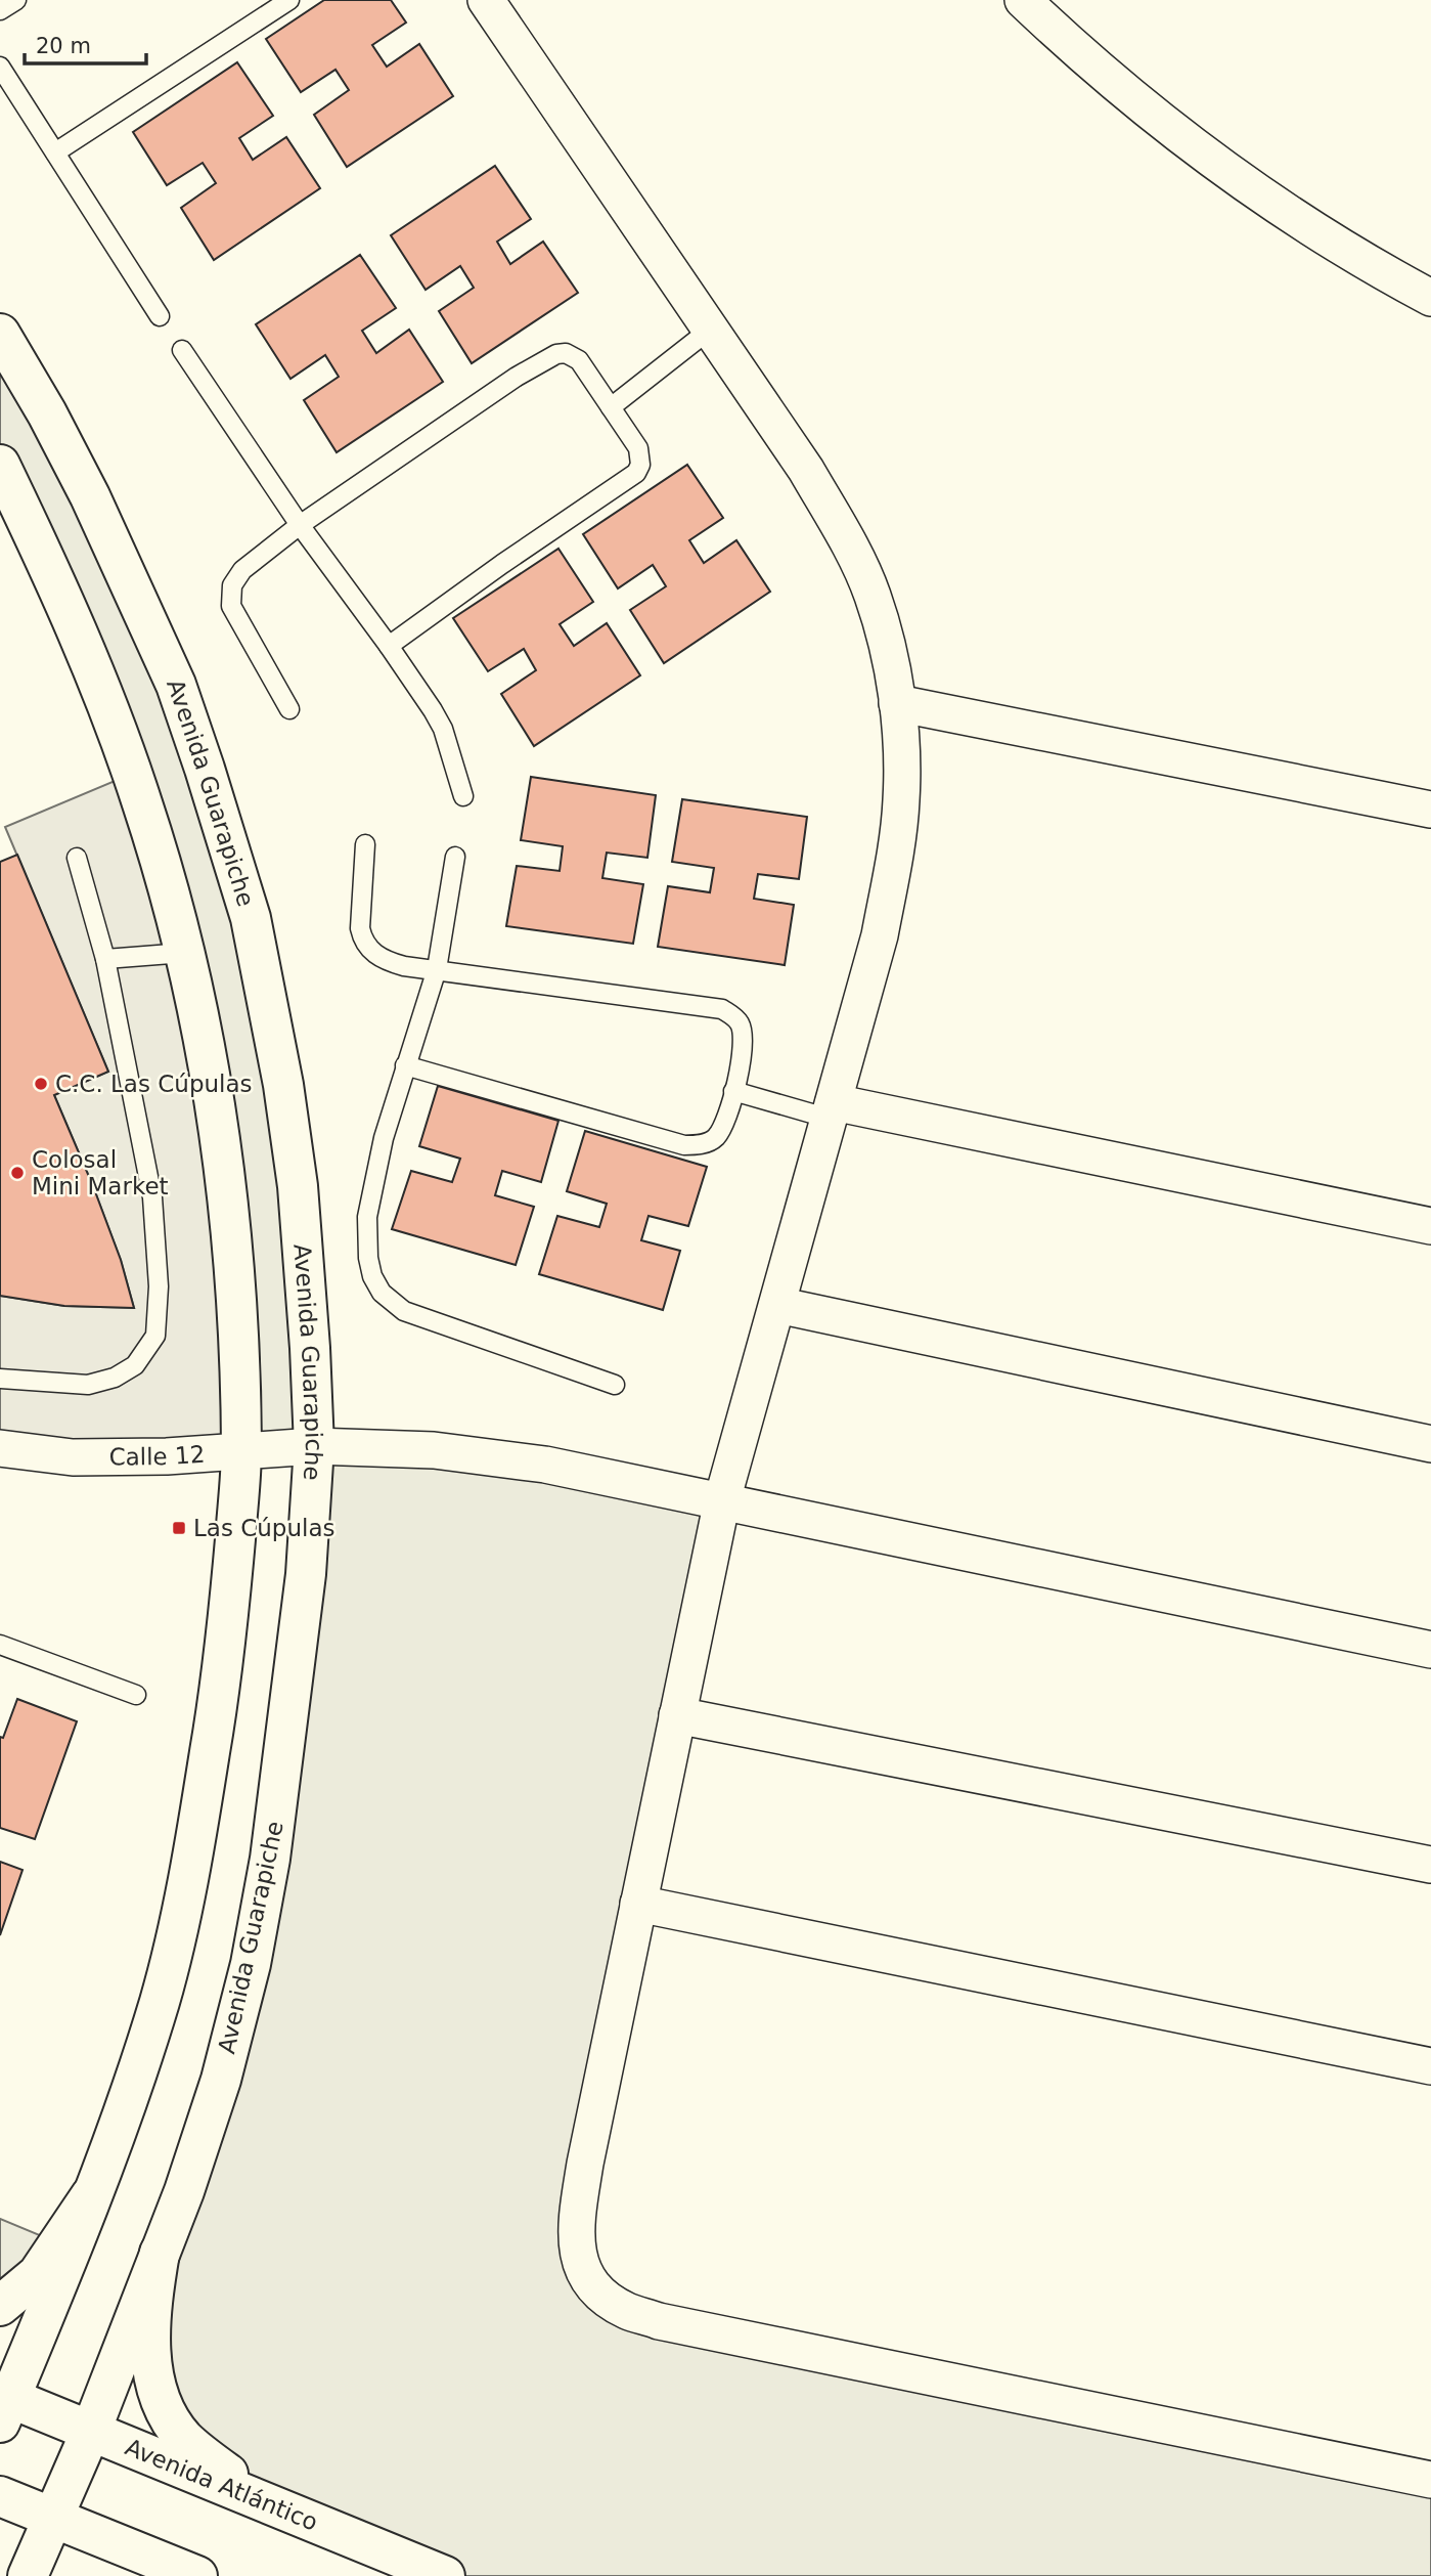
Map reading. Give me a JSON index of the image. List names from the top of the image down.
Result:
{
  "streets": {
    "street": ["Avenida Guarapiche", "Calle 12", "Avenida Atlántico"]
  },
  "crossings": [
    ["Avenida Guarapiche", "Calle 12"],
    ["Avenida Guarapiche", "Avenida Atlántico"]
  ],
  "places": {
    "other": ["C.C. Las Cúpulas", "Colosal Mini Market"],
    "transit": ["Las Cúpulas"]
  },
  "scale_bar": "20 m"
}
